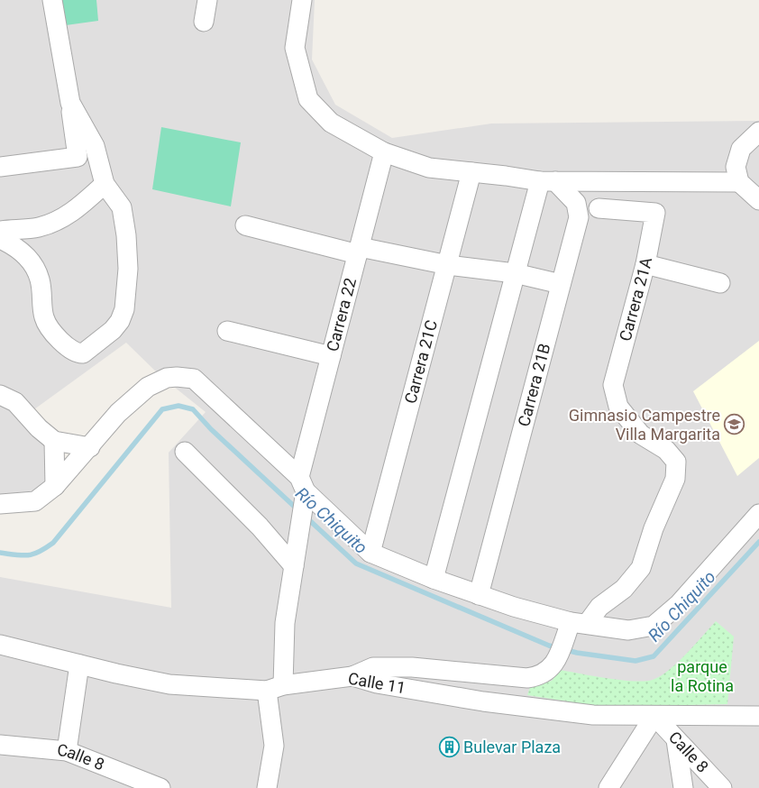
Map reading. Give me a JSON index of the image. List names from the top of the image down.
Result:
{
  "streets": {
    "street": [
      "Carrera 21A",
      "Carrera 22",
      "Carrera 21C",
      "Carrera 21B",
      "Calle 11",
      "Calle 8"
    ]
  },
  "crossings": [
    ["Carrera 22", "Calle 11"],
    ["Calle 11", "Calle 8"]
  ],
  "water": ["Río Chiquito"],
  "parks": ["parque la Rotina"],
  "places": {
    "school or university": ["Gimnasio Campestre Villa Margarita"],
    "building": ["Bulevar Plaza"]
  }
}
